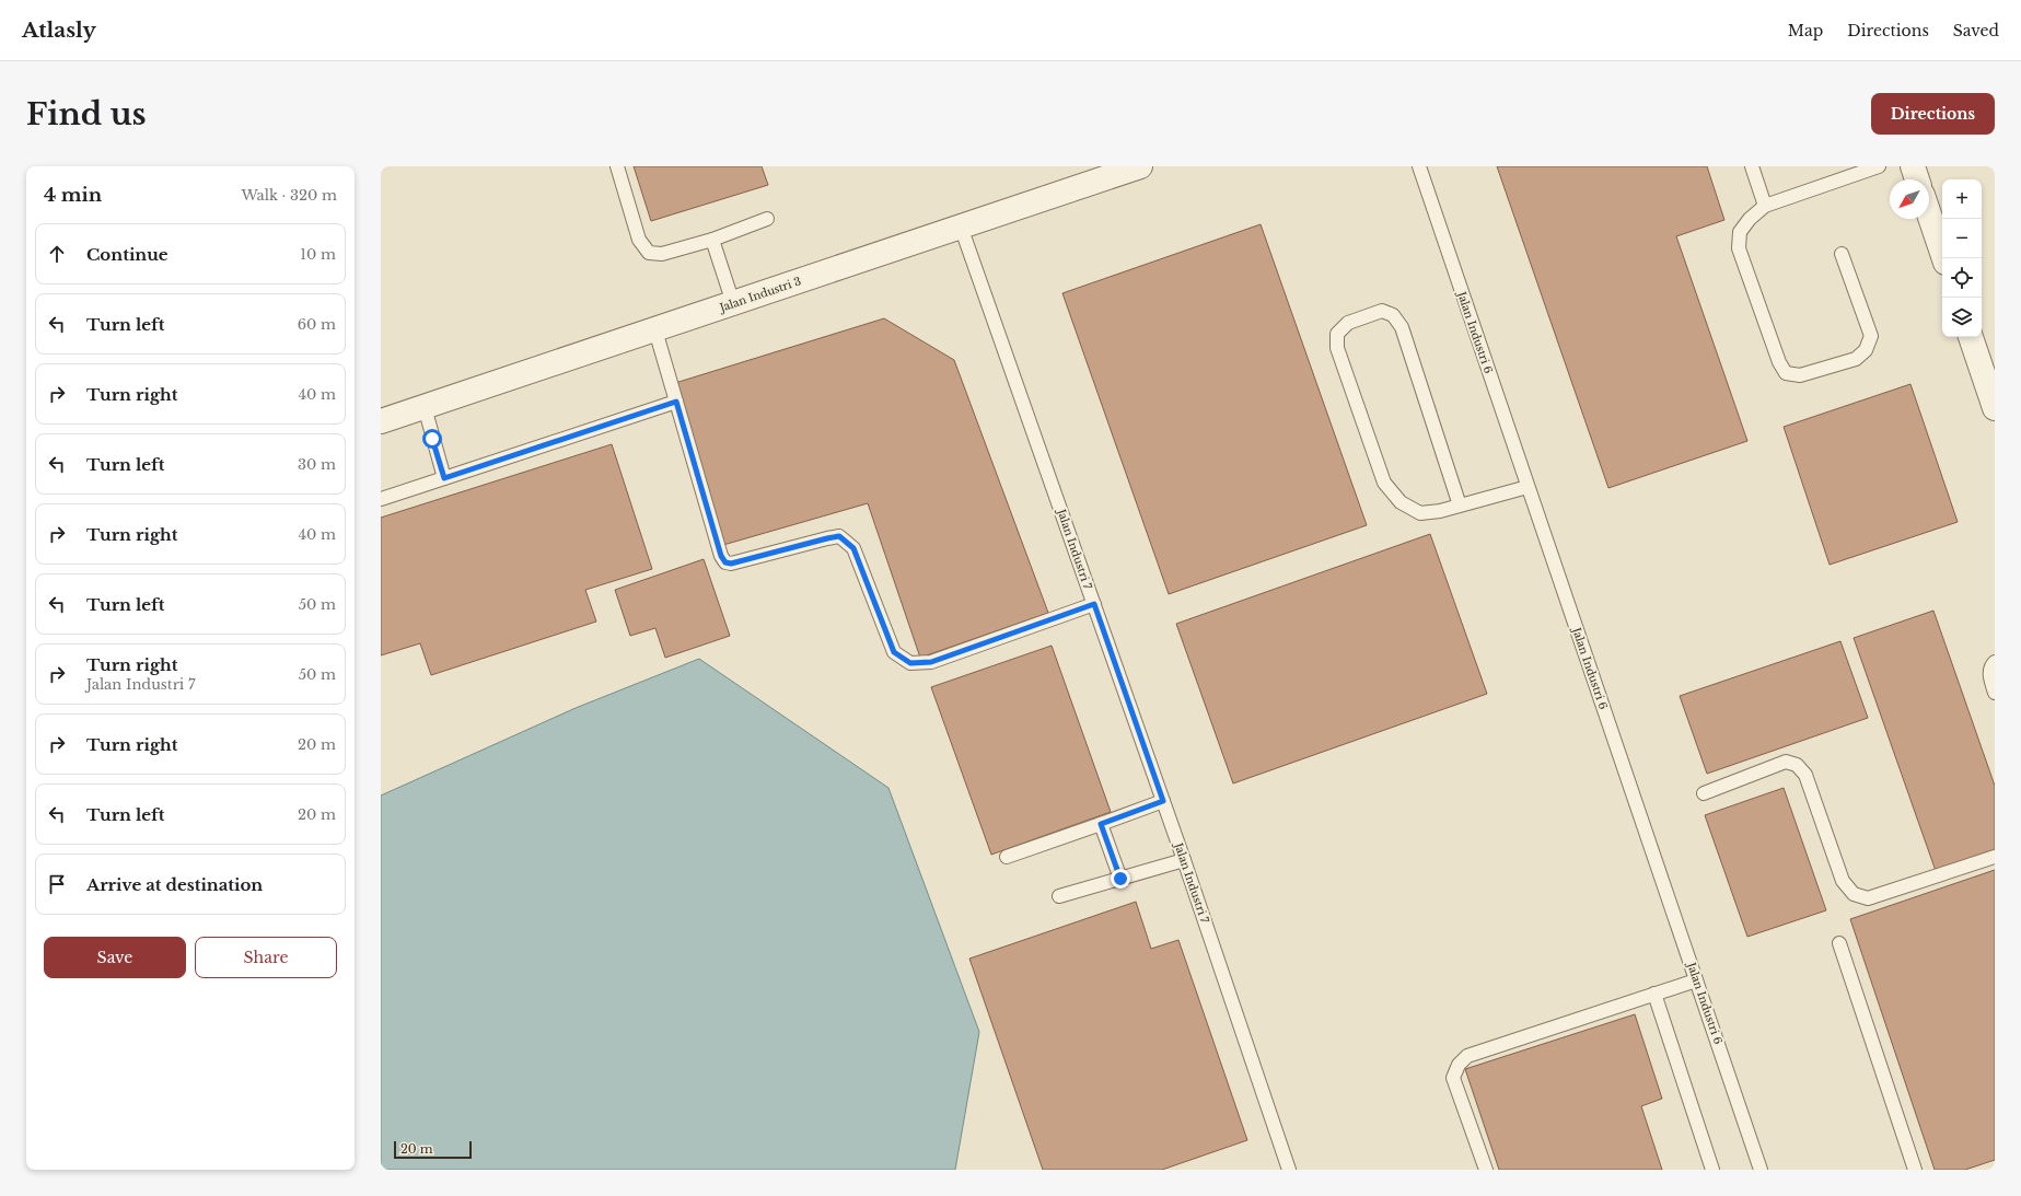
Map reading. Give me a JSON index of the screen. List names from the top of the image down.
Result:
{
  "streets": {
    "street": ["Jalan Industri 3"],
    "lane": ["Jalan Industri 6", "Jalan Industri 7"]
  },
  "crossings": [
    ["Jalan Industri 3", "Jalan Industri 7"]
  ],
  "scale_bar": "20 m",
  "north": "bottom left",
  "page": {
    "header": "Atlasly",
    "nav": ["Map", "Directions", "Saved"],
    "buttons": [
      "Directions",
      ["Save", "Share"]
    ],
    "title": "Find us",
    "heading": ["4 min", "Walk · 320 m"],
    "map_buttons": ["+", "−"],
    "list": [
      ["Continue", "10 m"],
      ["Turn left", "60 m"],
      ["Turn right", "40 m"],
      ["Turn left", "30 m"],
      ["Turn right", "40 m"],
      ["Turn left", "50 m"],
      ["Turn right", "Jalan Industri 7", "50 m"],
      ["Turn right", "20 m"],
      ["Turn left", "20 m"],
      "Arrive at destination"
    ],
    "scale": "20 m"
  }
}
